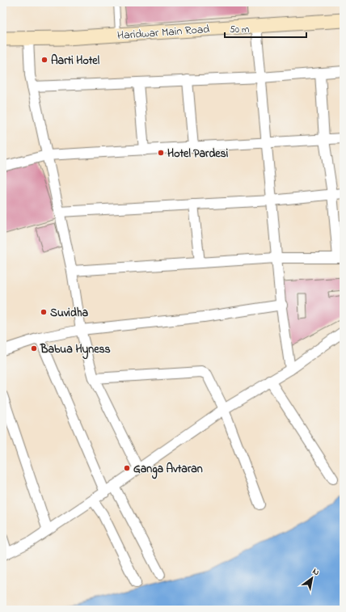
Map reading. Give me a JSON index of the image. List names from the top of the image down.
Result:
{
  "streets": {
    "main road": ["Haridwar Main Road"]
  },
  "places": [
    "Aarti Hotel",
    "Hotel Pardesi",
    "Suvidha",
    "Babua Hyness",
    "Ganga Avtaran"
  ],
  "scale_bar": "50 m",
  "north": "top right"
}
